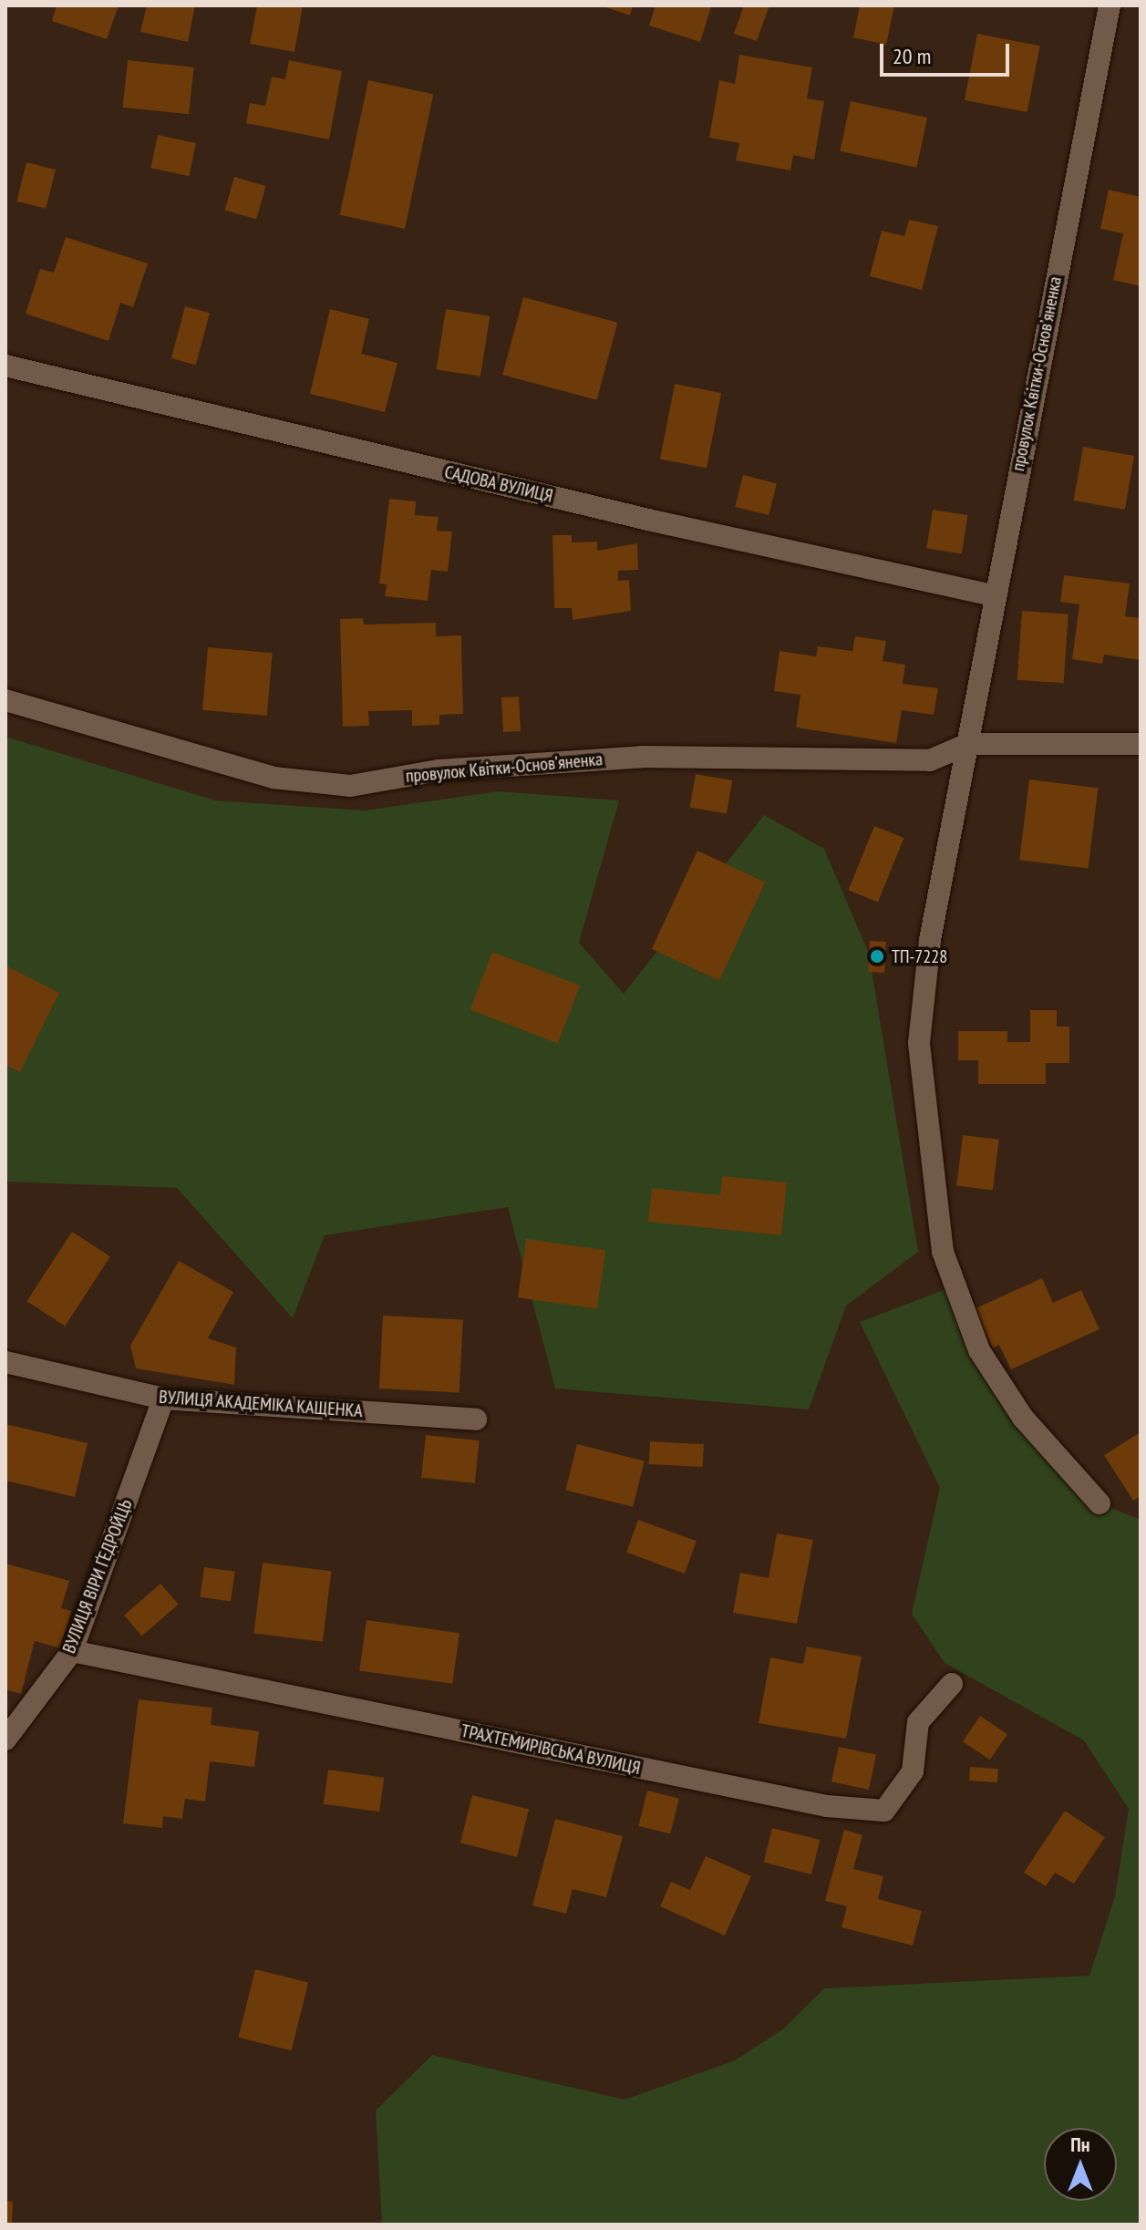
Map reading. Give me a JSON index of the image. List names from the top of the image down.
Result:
{
  "streets": {
    "street": [
      "провулок Квітки-Основʼяненка",
      "САДОВА ВУЛИЦЯ",
      "ВУЛИЦЯ АКАДЕМІКА КАЩЕНКА",
      "ВУЛИЦЯ ВІРИ ҐЕДРОЙЦЬ",
      "ТРАХТЕМИРІВСЬКА ВУЛИЦЯ"
    ]
  },
  "crossings": [
    ["провулок Квітки-Основʼяненка", "САДОВА ВУЛИЦЯ"],
    ["ВУЛИЦЯ АКАДЕМІКА КАЩЕНКА", "ВУЛИЦЯ ВІРИ ҐЕДРОЙЦЬ"],
    ["ВУЛИЦЯ ВІРИ ҐЕДРОЙЦЬ", "ТРАХТЕМИРІВСЬКА ВУЛИЦЯ"]
  ],
  "places": ["ТП-7228"],
  "scale_bar": "20 m",
  "north": "top"
}
